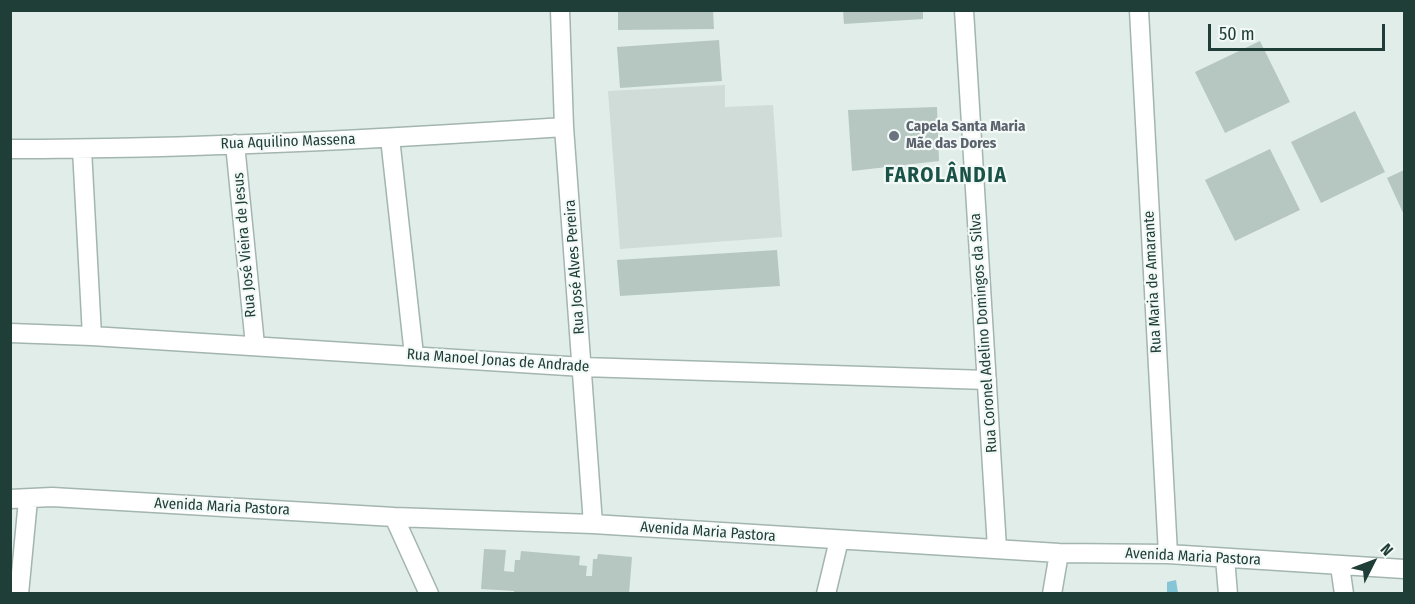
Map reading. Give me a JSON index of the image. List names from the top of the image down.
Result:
{
  "streets": {
    "street": [
      "Rua Aquilino Massena",
      "Rua José Vieira de Jesus",
      "Rua José Alves Pereira",
      "Rua Maria de Amarante",
      "Rua Coronel Adelino Domingos da Silva",
      "Rua Manoel Jonas de Andrade",
      "Avenida Maria Pastora"
    ]
  },
  "crossings": [
    ["Rua Aquilino Massena", "Rua José Vieira de Jesus"],
    ["Rua Aquilino Massena", "Rua José Alves Pereira"],
    ["Rua José Vieira de Jesus", "Rua Manoel Jonas de Andrade"],
    ["Rua José Alves Pereira", "Rua Manoel Jonas de Andrade"],
    ["Rua José Alves Pereira", "Avenida Maria Pastora"],
    ["Rua Maria de Amarante", "Avenida Maria Pastora"],
    ["Rua Coronel Adelino Domingos da Silva", "Rua Manoel Jonas de Andrade"],
    ["Rua Coronel Adelino Domingos da Silva", "Avenida Maria Pastora"]
  ],
  "districts": ["FAROLÂNDIA"],
  "places": ["Capela Santa Maria Mãe das Dores"],
  "scale_bar": "50 m",
  "north": "top right"
}
